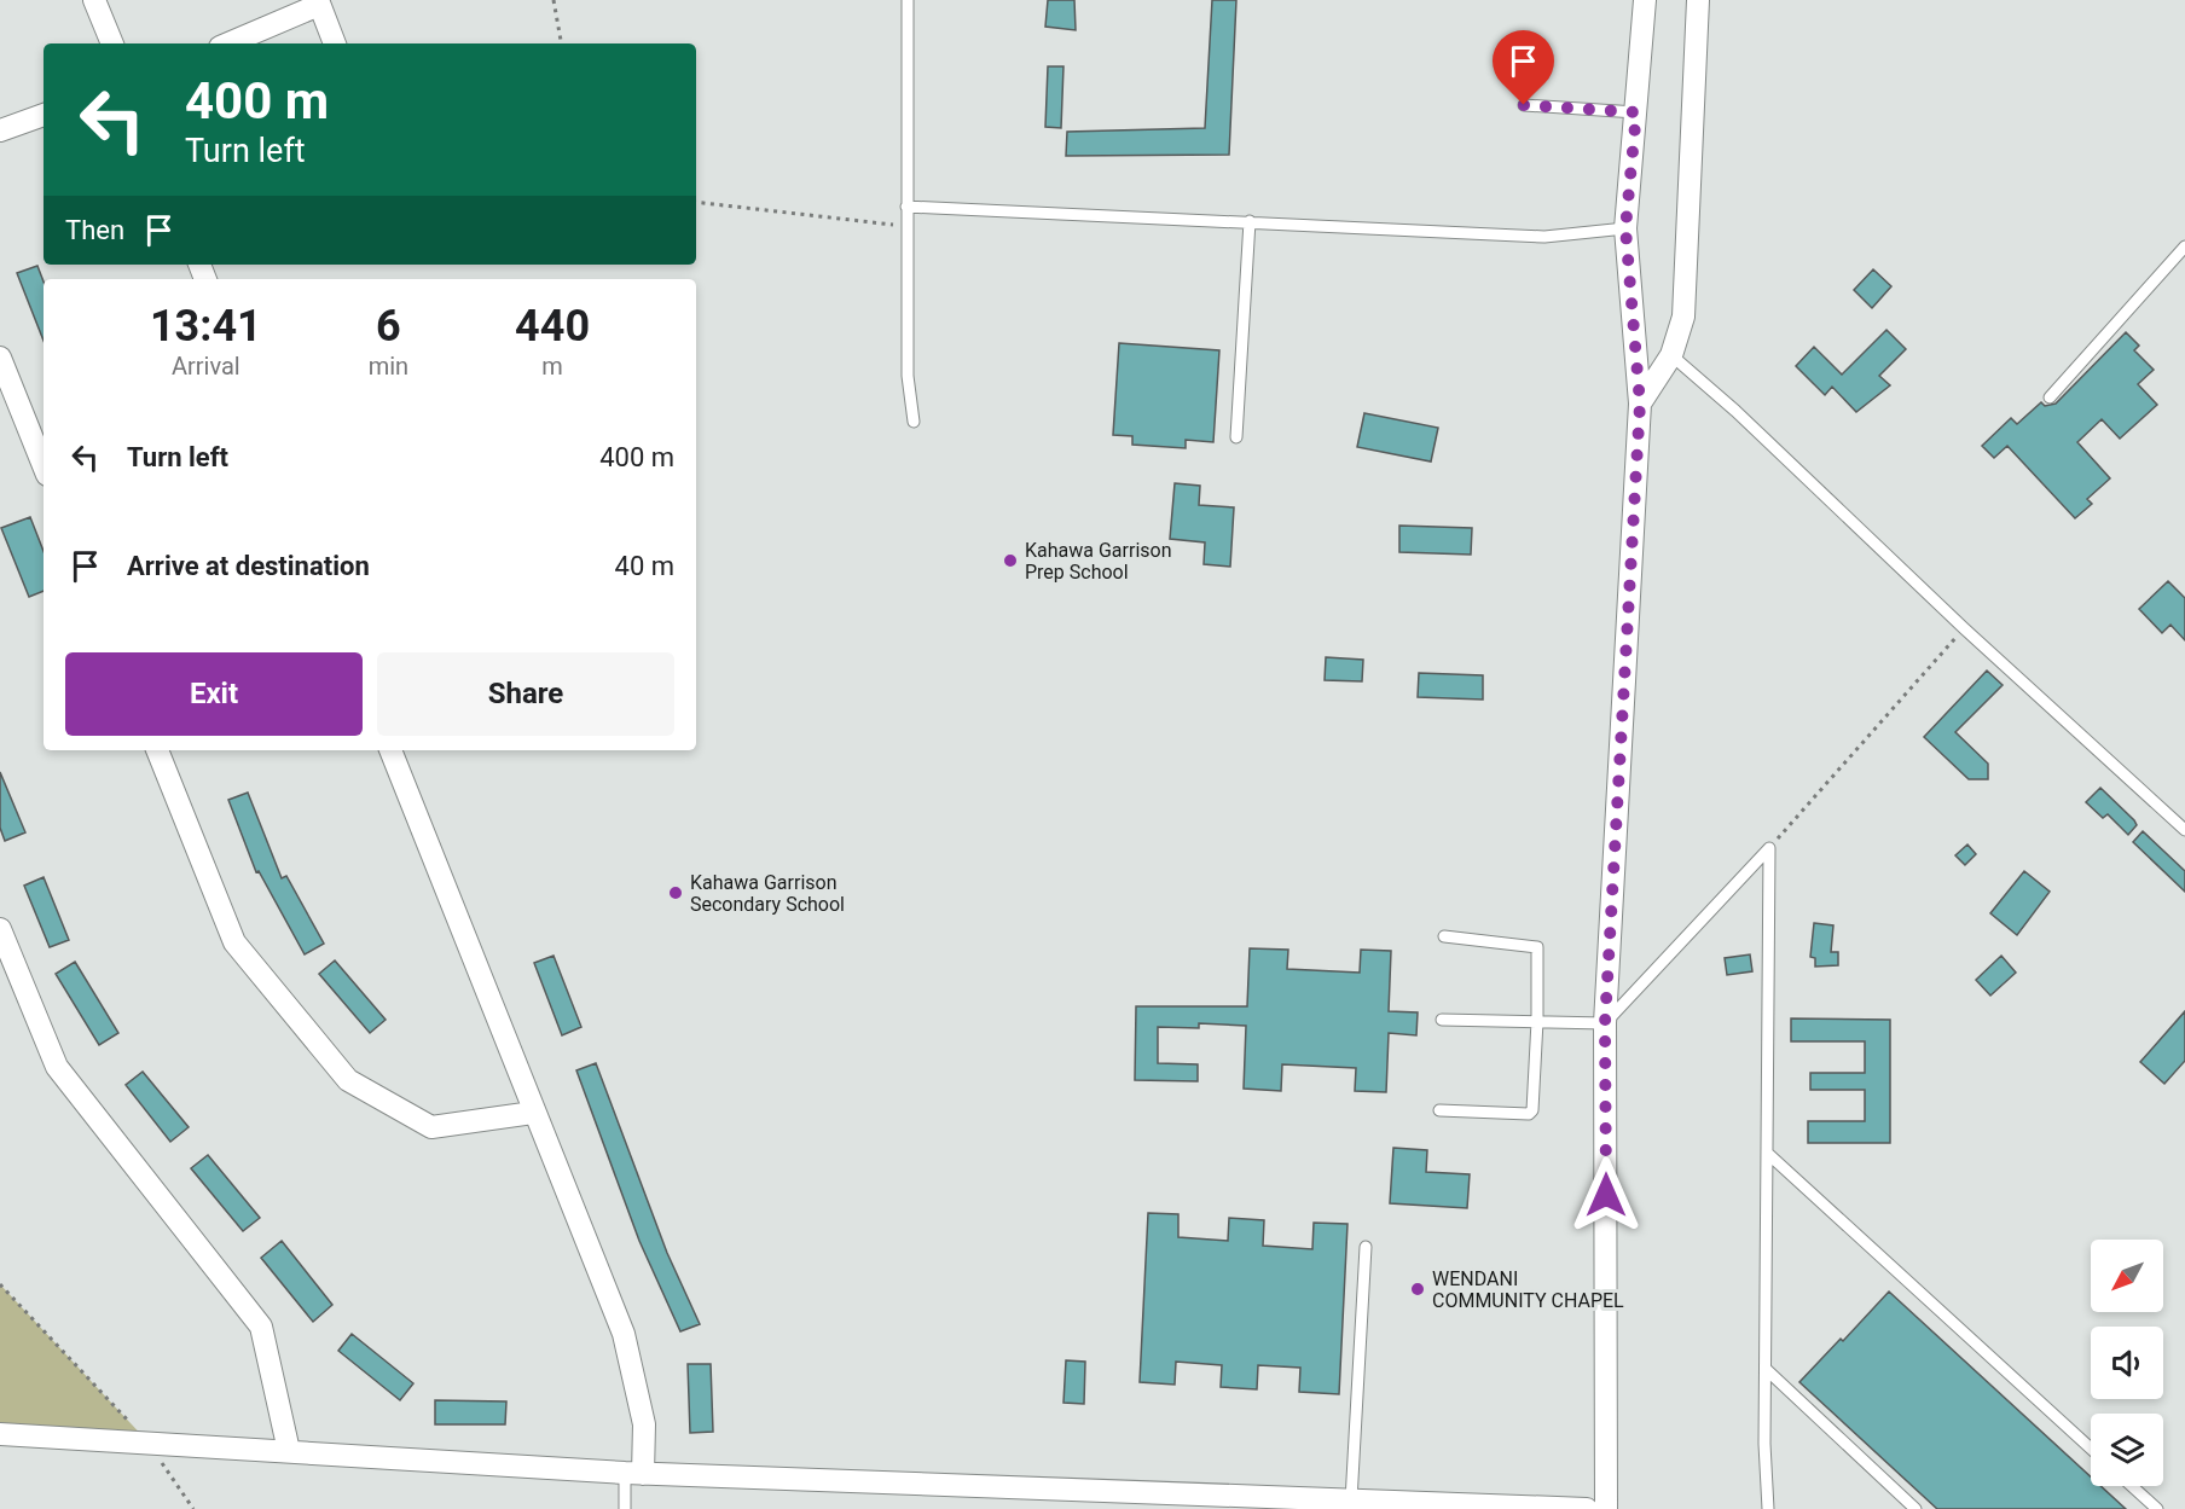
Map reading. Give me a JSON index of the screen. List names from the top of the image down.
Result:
{
  "places": ["Kahawa Garrison Prep School", "Kahawa Garrison Secondary School", "WENDANI COMMUNITY CHAPEL"],
  "north": "bottom left",
  "page": {
    "turn": ["400 m", "Turn left"],
    "then": "Then",
    "eta": [
      "13:41",
      "Arrival",
      "6",
      "min",
      "440",
      "m"
    ],
    "list": [
      {
        "name": "Turn left",
        "value": "400 m"
      },
      {
        "name": "Arrive at destination",
        "value": "40 m"
      }
    ],
    "buttons": ["Exit", "Share"]
  }
}
